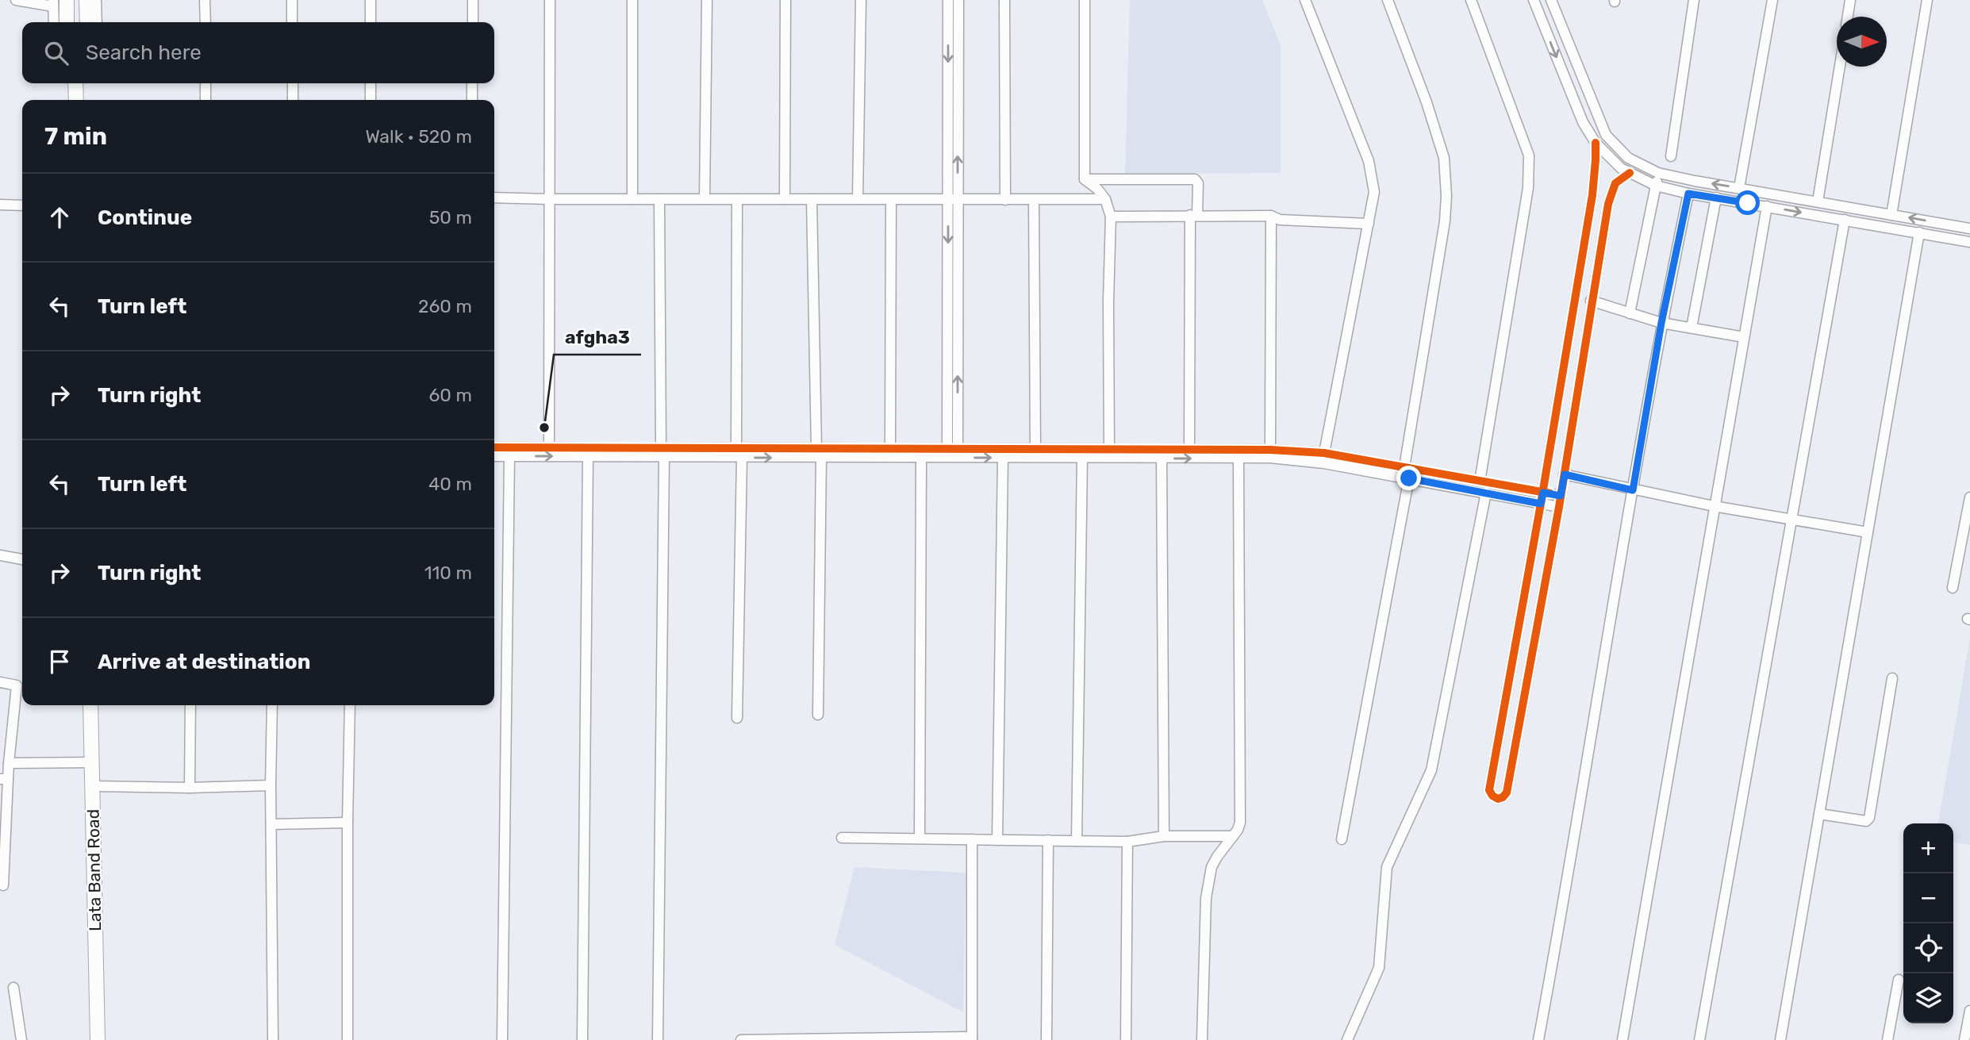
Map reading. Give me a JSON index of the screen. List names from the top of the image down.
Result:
{
  "streets": {
    "main road": ["Lata Band Road"]
  },
  "places": ["afgha3"],
  "north": "right",
  "page": {
    "search": "Search here",
    "heading": ["7 min", "Walk · 520 m"],
    "list": [
      ["Continue", "50 m"],
      ["Turn left", "260 m"],
      ["Turn right", "60 m"],
      ["Turn left", "40 m"],
      ["Turn right", "110 m"],
      "Arrive at destination"
    ],
    "map_buttons": ["+", "−"]
  }
}
